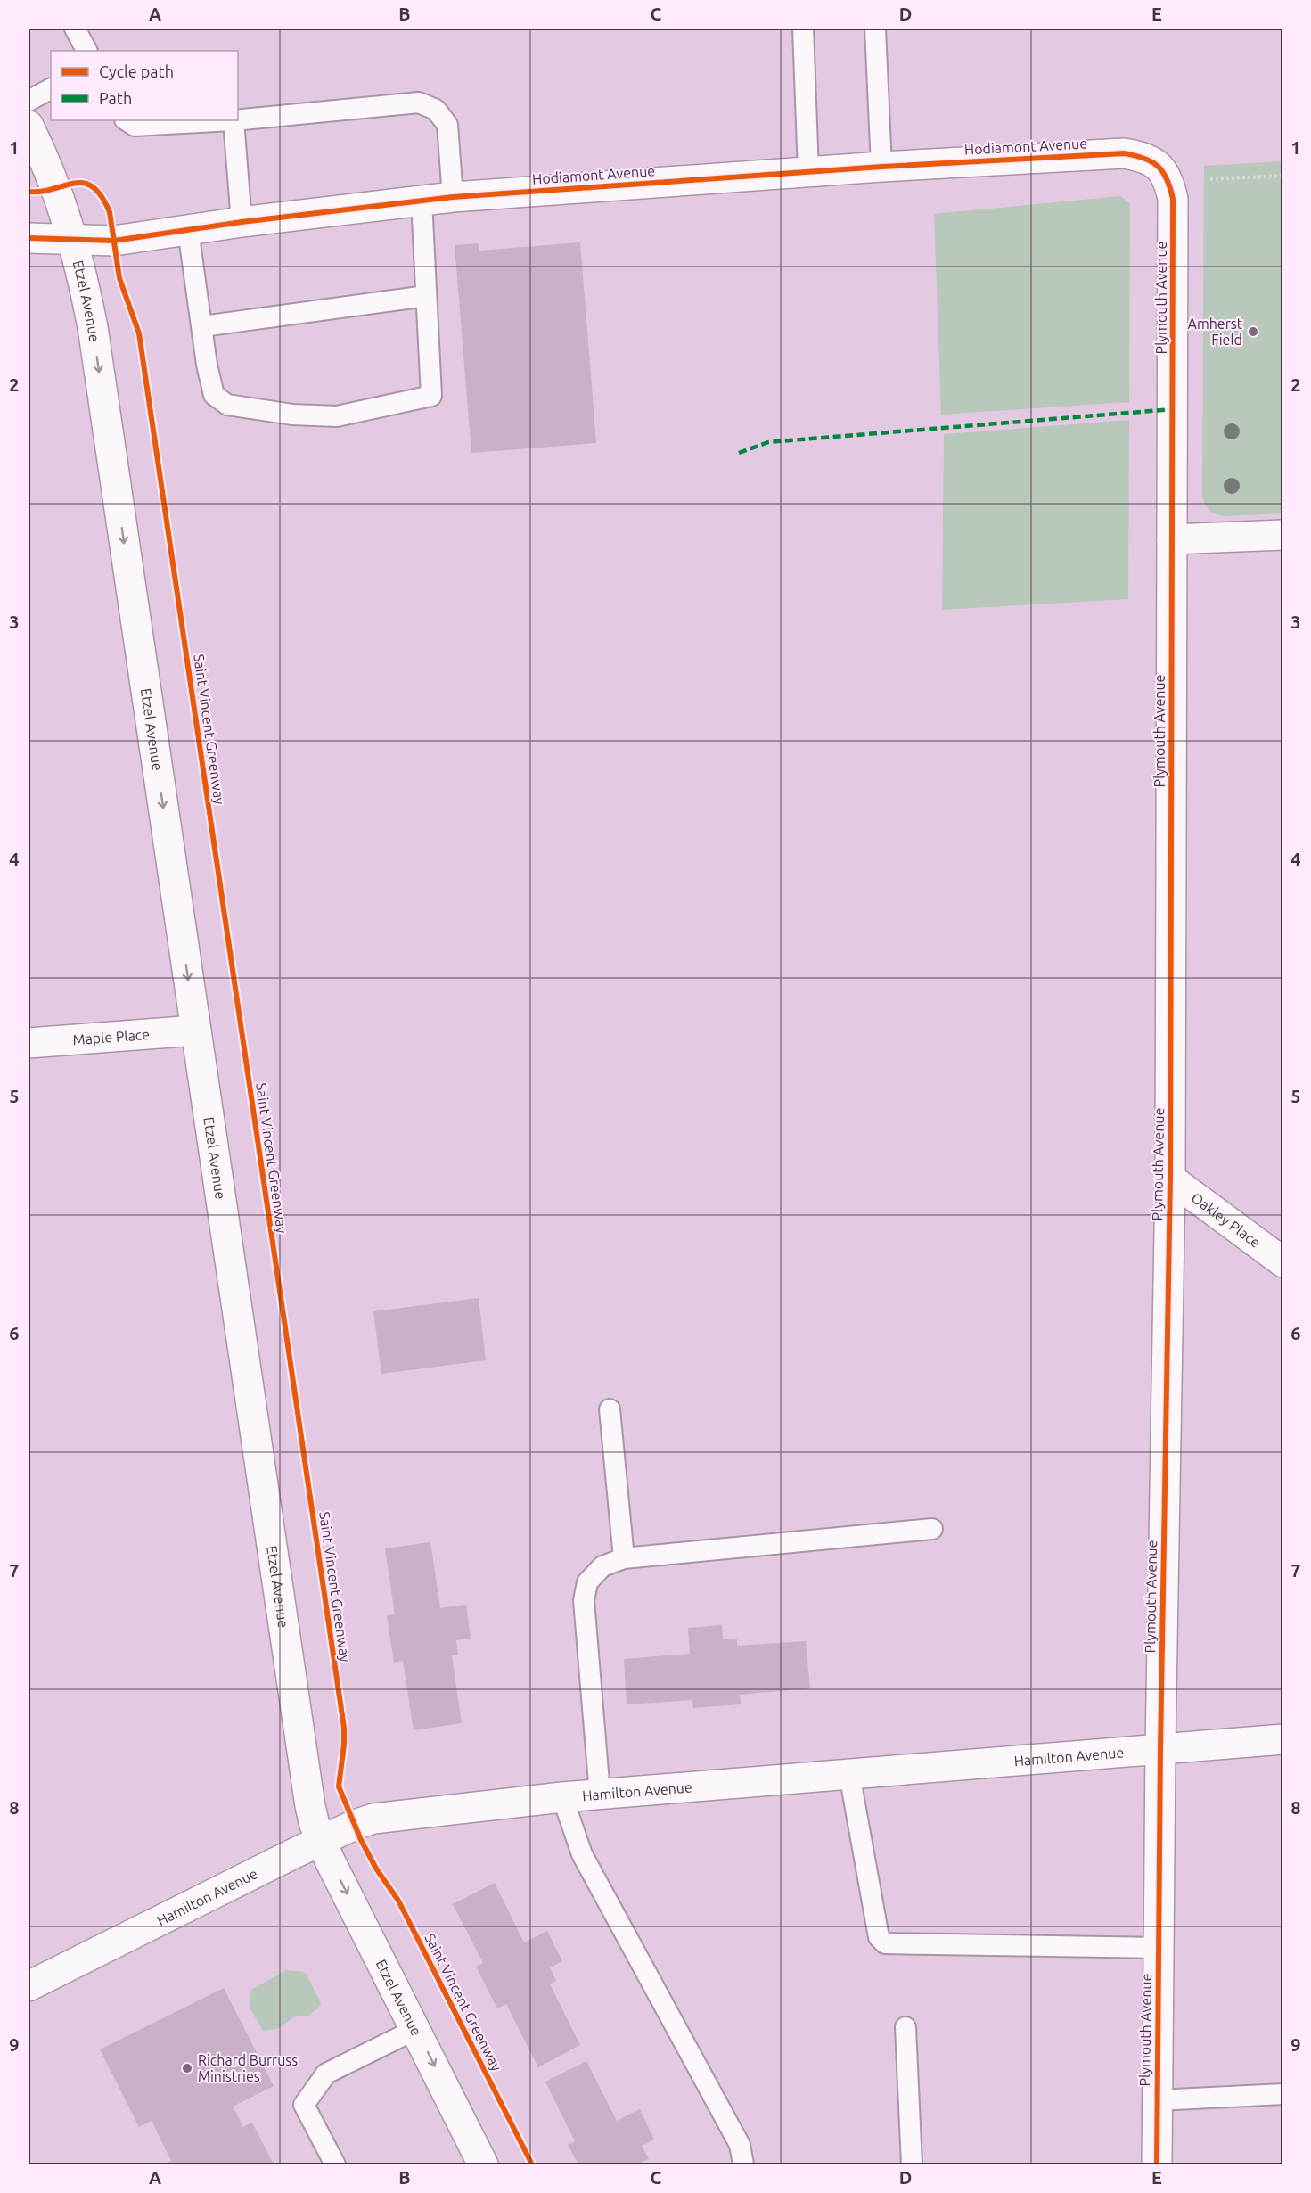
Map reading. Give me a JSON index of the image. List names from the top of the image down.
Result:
{
  "streets": {
    "street": [
      "Hodiamont Avenue",
      "Plymouth Avenue",
      "Etzel Avenue",
      "Maple Place",
      "Oakley Place",
      "Hamilton Avenue"
    ],
    "cycle path": ["Saint Vincent Greenway"]
  },
  "crossings": [
    ["Hodiamont Avenue", "Plymouth Avenue"],
    ["Hodiamont Avenue", "Etzel Avenue"],
    ["Plymouth Avenue", "Oakley Place"],
    ["Plymouth Avenue", "Hamilton Avenue"],
    ["Etzel Avenue", "Maple Place"],
    ["Etzel Avenue", "Hamilton Avenue"]
  ],
  "one_way": ["Etzel Avenue"],
  "places": ["Amherst Field", "Richard Burruss Ministries"],
  "legend": ["Cycle path", "Path"],
  "grid": {
    "columns": [
      "A",
      "B",
      "C",
      "D",
      "E"
    ],
    "rows": [
      "1",
      "2",
      "3",
      "4",
      "5",
      "6",
      "7",
      "8",
      "9"
    ]
  }
}
